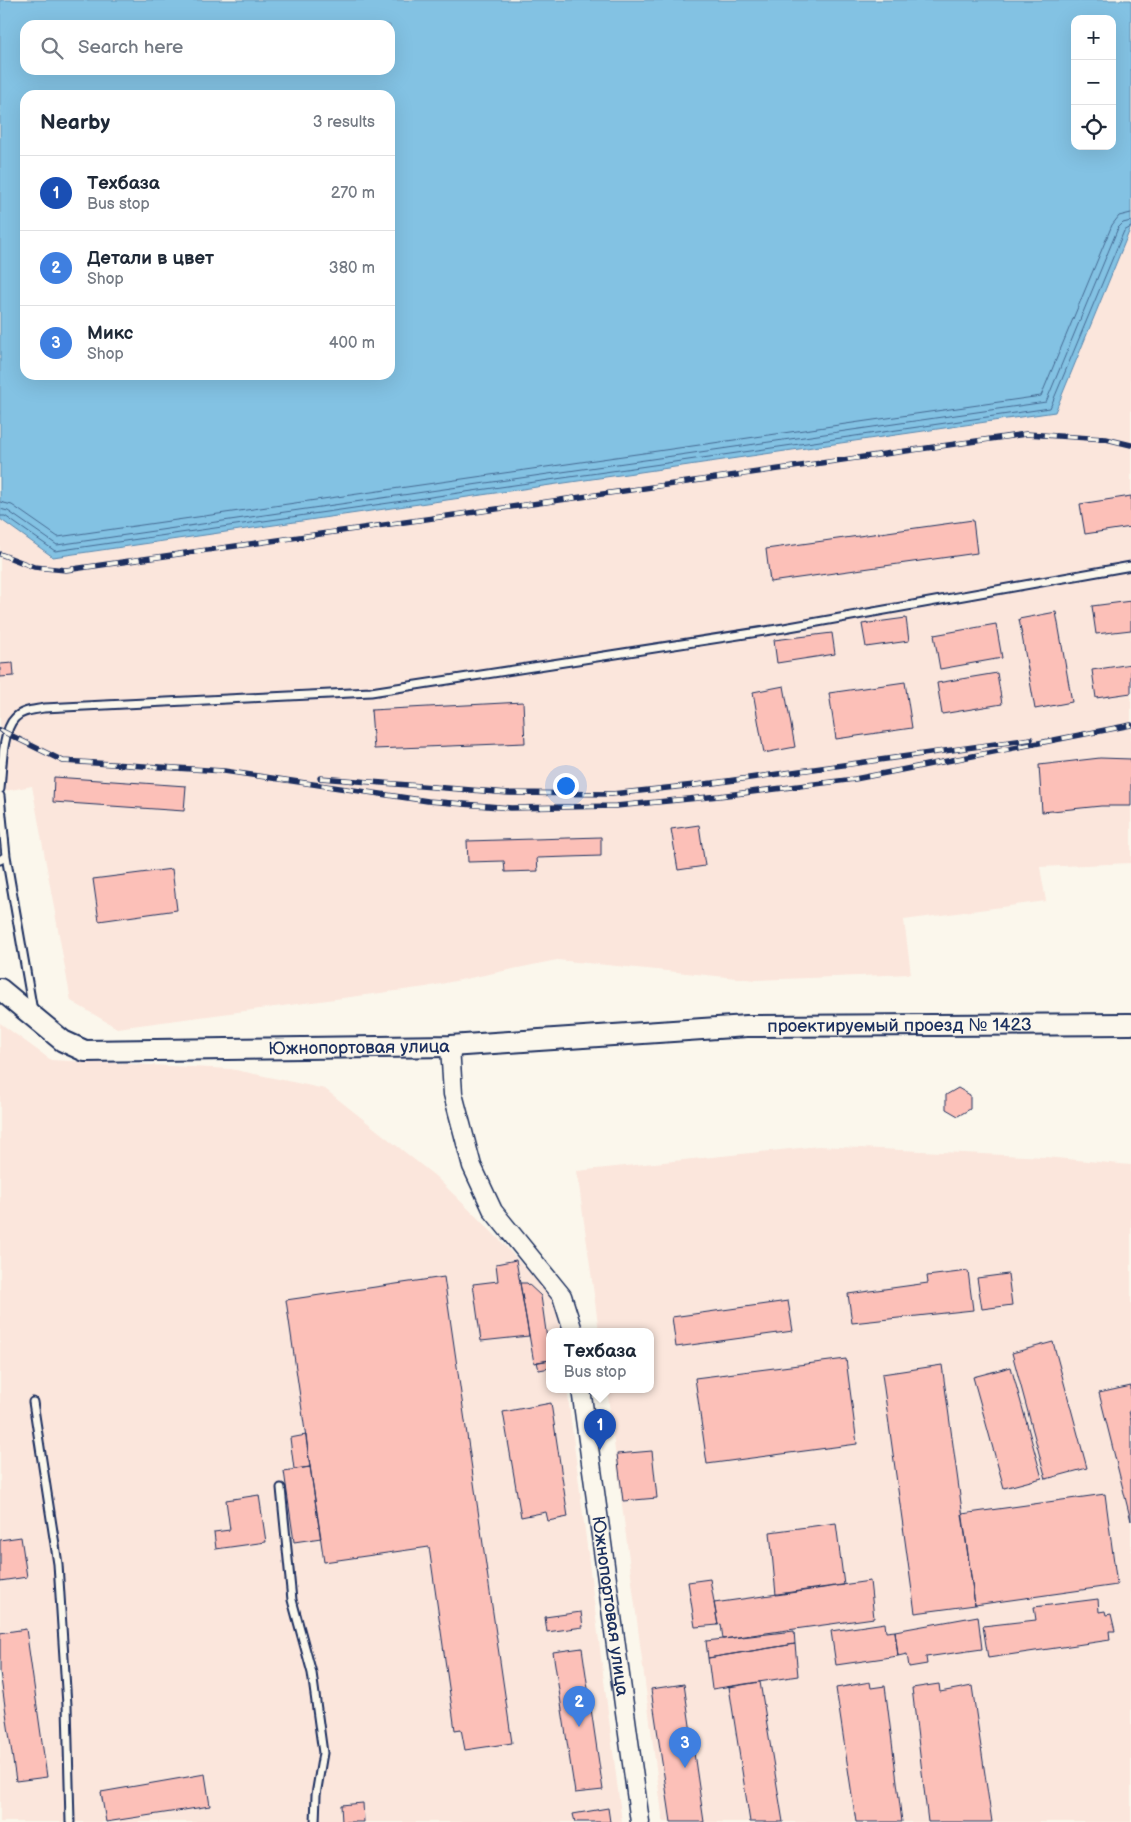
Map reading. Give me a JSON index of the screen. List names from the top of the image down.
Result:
{
  "streets": {
    "main road": ["проектируемый проезд № 1423", "Южнопортовая улица"]
  },
  "crossings": [
    ["проектируемый проезд № 1423", "Южнопортовая улица"]
  ],
  "page": {
    "map_buttons": ["+", "−"],
    "search": "Search here",
    "heading": ["Nearby", "3 results"],
    "list": [
      {
        "mark": "1",
        "name": "Техбаза",
        "note": "Bus stop",
        "value": "270 m"
      },
      {
        "mark": "2",
        "name": "Детали в цвет",
        "note": "Shop",
        "value": "380 m"
      },
      {
        "mark": "3",
        "name": "Микс",
        "note": "Shop",
        "value": "400 m"
      }
    ],
    "popup": ["Техбаза", "Bus stop"],
    "pins": ["1", "2", "3"]
  }
}
